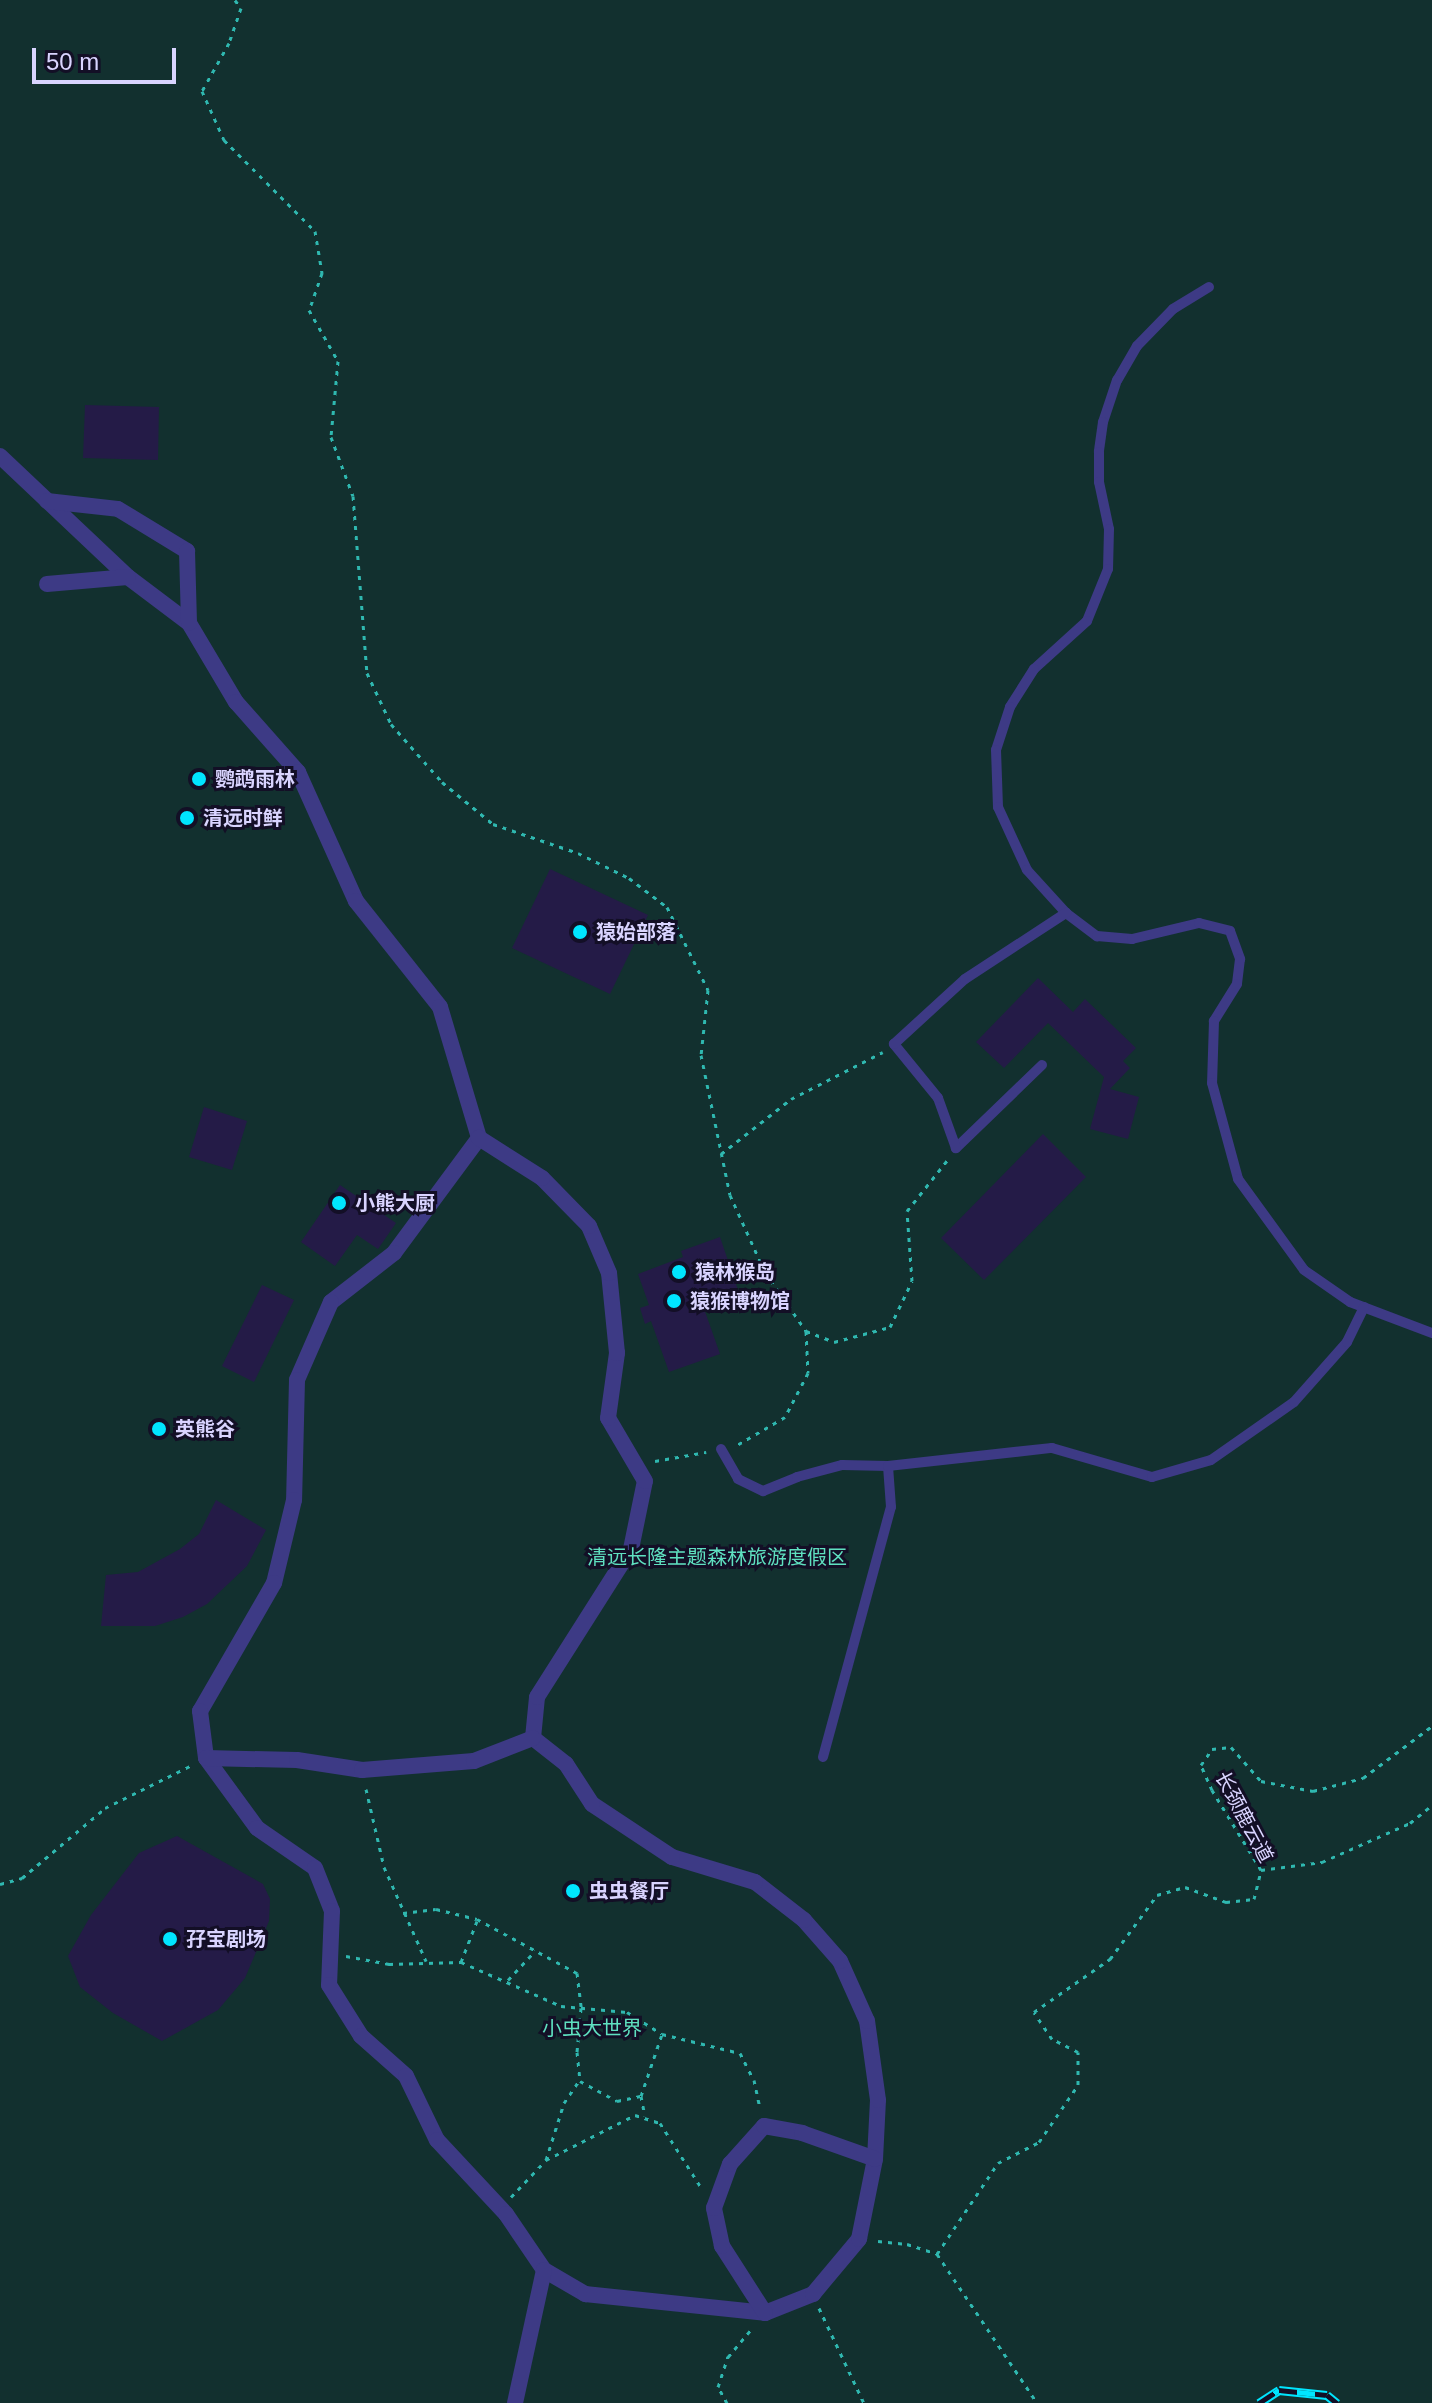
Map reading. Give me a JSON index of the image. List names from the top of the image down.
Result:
{
  "streets": {
    "path": ["长颈鹿云道"]
  },
  "parks": ["清远长隆主题森林旅游度假区", "小虫大世界"],
  "places": [
    "鹦鹉雨林",
    "清远时鲜",
    "猿始部落",
    "小熊大厨",
    "猿林猴岛",
    "猿猴博物馆",
    "英熊谷",
    "虫虫餐厅",
    "孖宝剧场"
  ],
  "scale_bar": "50 m"
}
